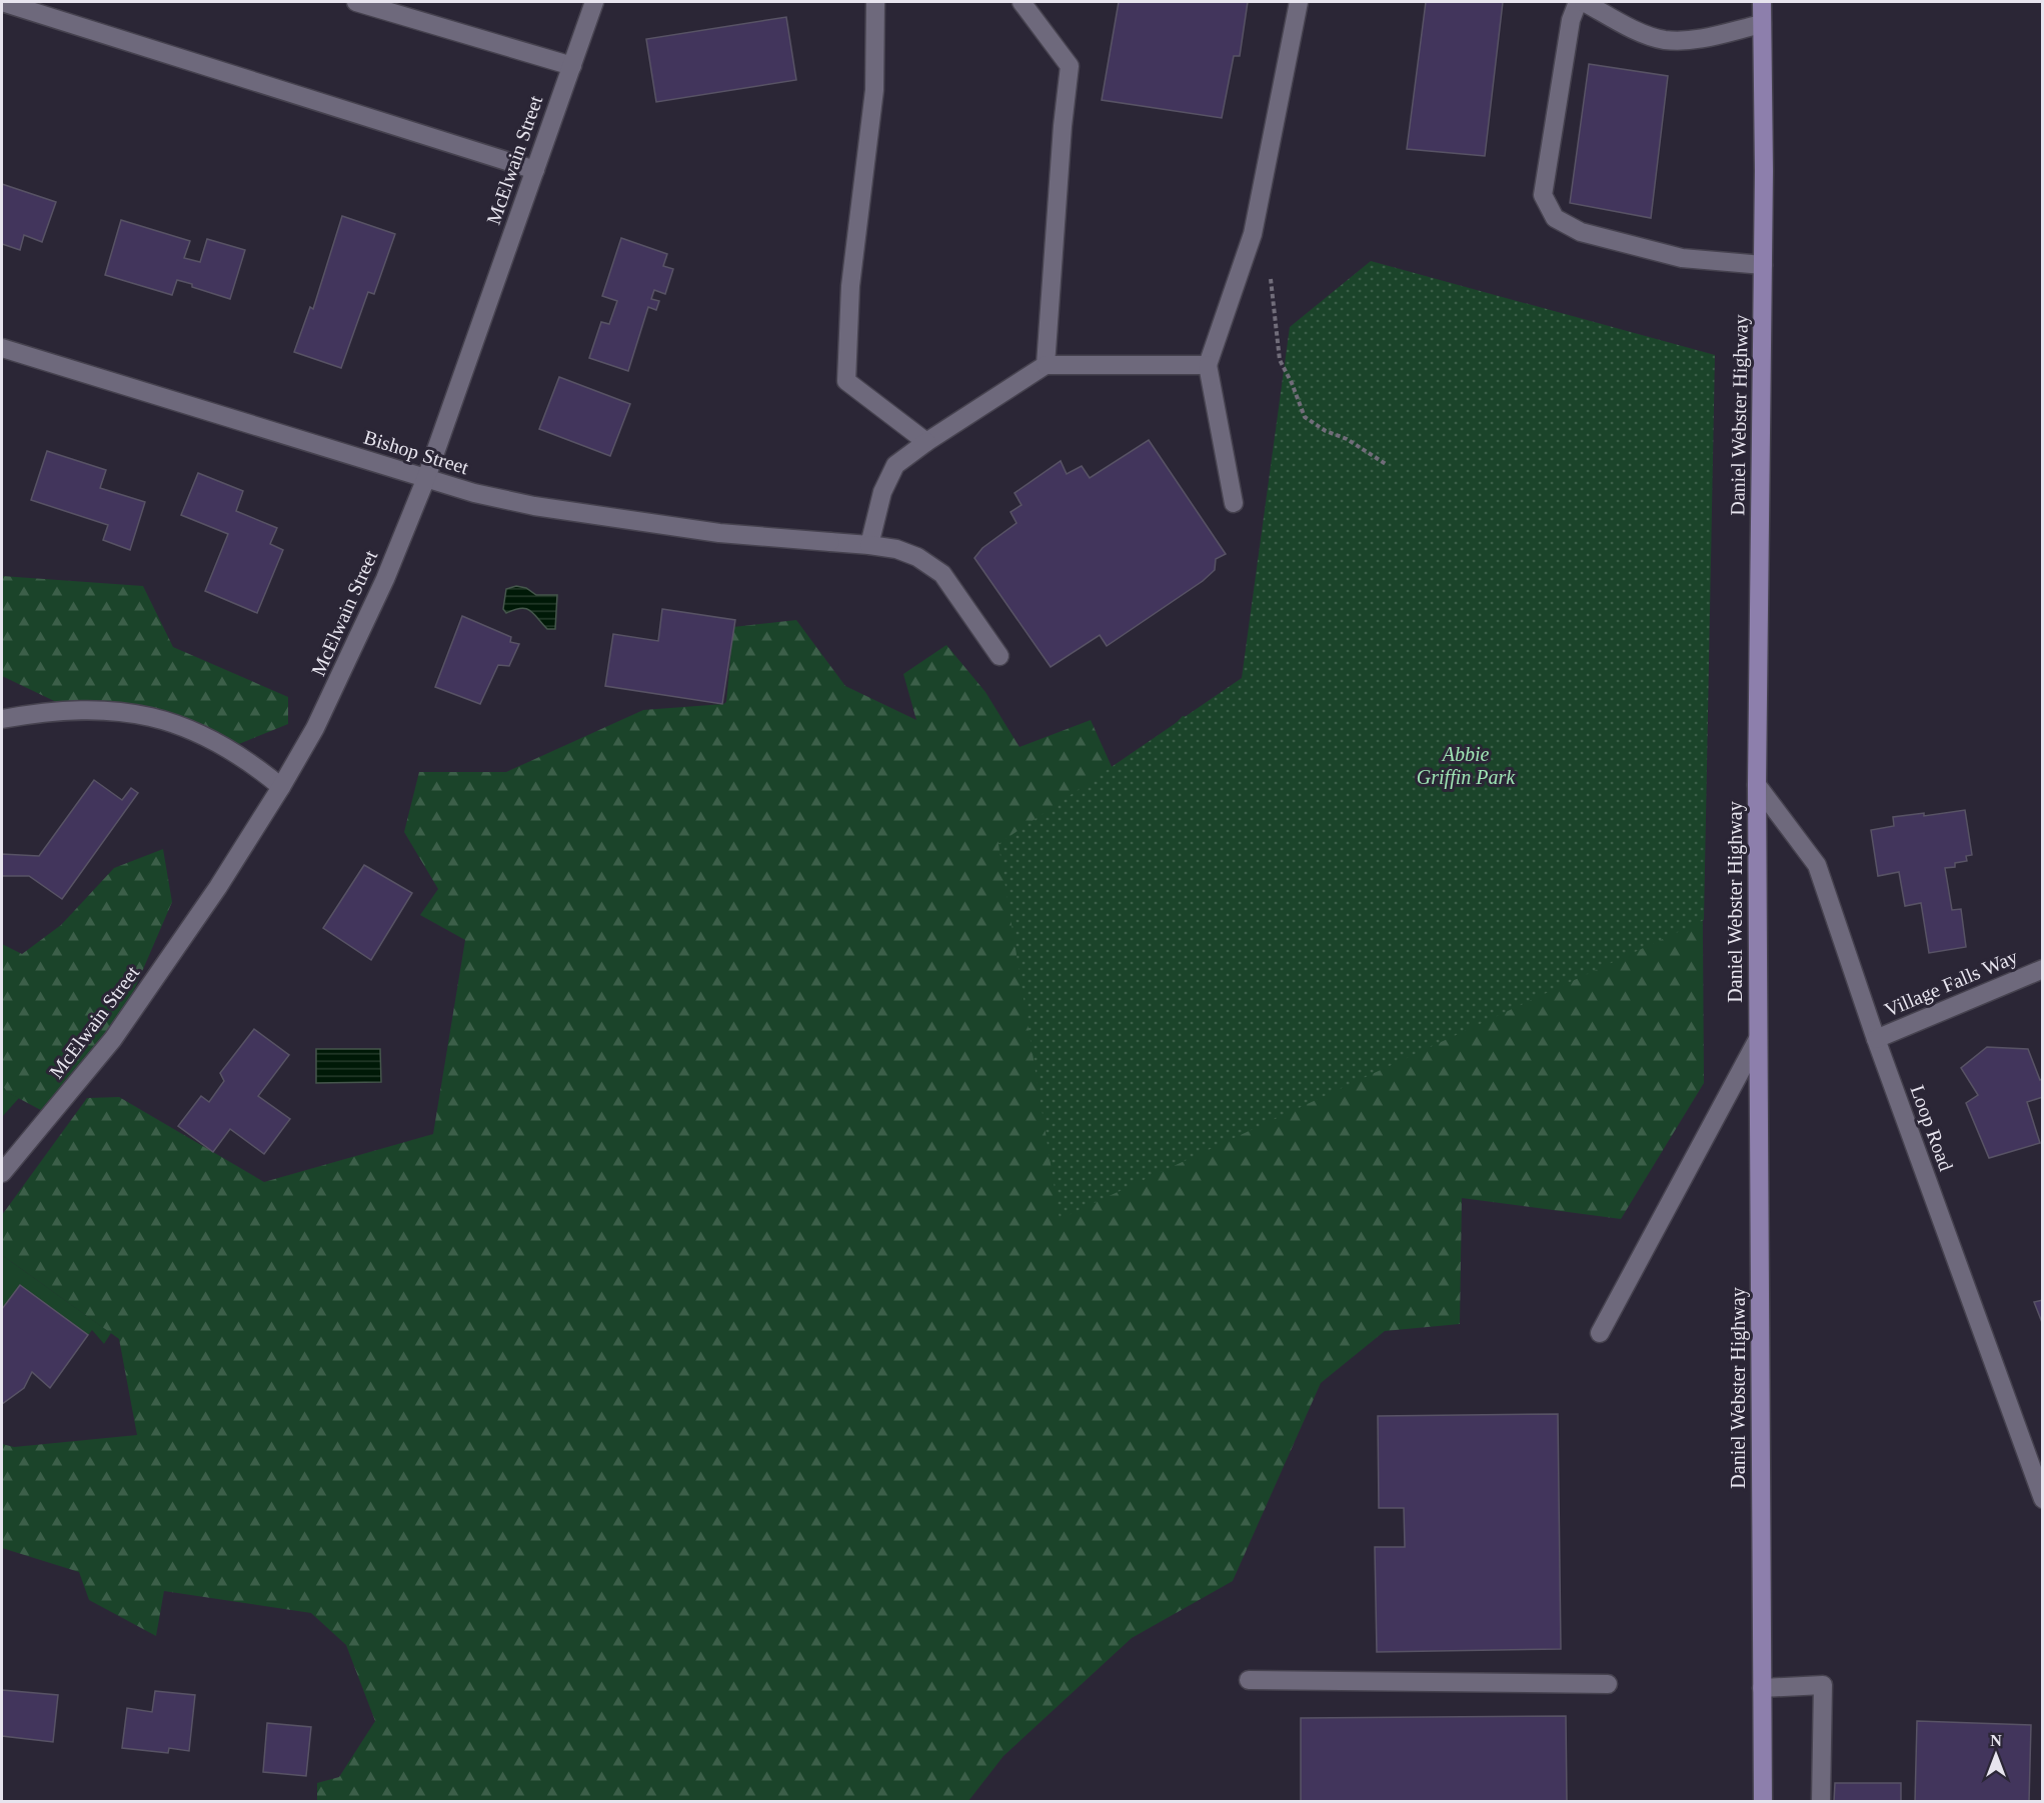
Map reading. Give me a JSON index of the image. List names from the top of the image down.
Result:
{
  "streets": {
    "main road": ["Daniel Webster Highway"],
    "street": [
      "McElwain Street",
      "Bishop Street",
      "Village Falls Way",
      "Loop Road"
    ]
  },
  "crossings": [
    ["McElwain Street", "Bishop Street"],
    ["Daniel Webster Highway", "Loop Road"],
    ["Village Falls Way", "Loop Road"]
  ],
  "parks": ["Abbie Griffin Park"],
  "north": "top"
}
